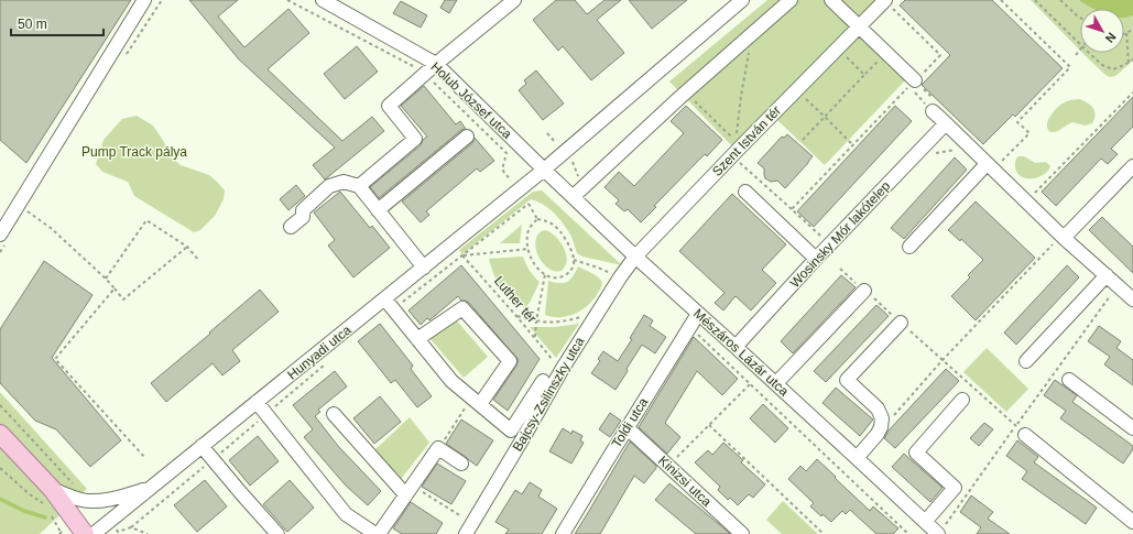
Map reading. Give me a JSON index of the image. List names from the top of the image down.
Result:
{
  "streets": {
    "street": [
      "Holub József utca",
      "Szent István tér",
      "Wosinsky Mór lakótelep",
      "Hunyadi utca",
      "Mészáros Lázár utca",
      "Bajcsy-Zsilinszky utca",
      "Toldi utca",
      "Kinizsi utca"
    ],
    "path": ["Luther tér"]
  },
  "crossings": [
    ["Holub József utca", "Hunyadi utca"],
    ["Holub József utca", "Mészáros Lázár utca"],
    ["Szent István tér", "Mészáros Lázár utca"],
    ["Szent István tér", "Bajcsy-Zsilinszky utca"],
    ["Wosinsky Mór lakótelep", "Mészáros Lázár utca"],
    ["Luther tér", "Bajcsy-Zsilinszky utca"],
    ["Hunyadi utca", "Mészáros Lázár utca"],
    ["Mészáros Lázár utca", "Bajcsy-Zsilinszky utca"],
    ["Mészáros Lázár utca", "Toldi utca"],
    ["Toldi utca", "Kinizsi utca"]
  ],
  "parks": ["Pump Track pálya"],
  "scale_bar": "50 m",
  "north": "bottom right"
}
